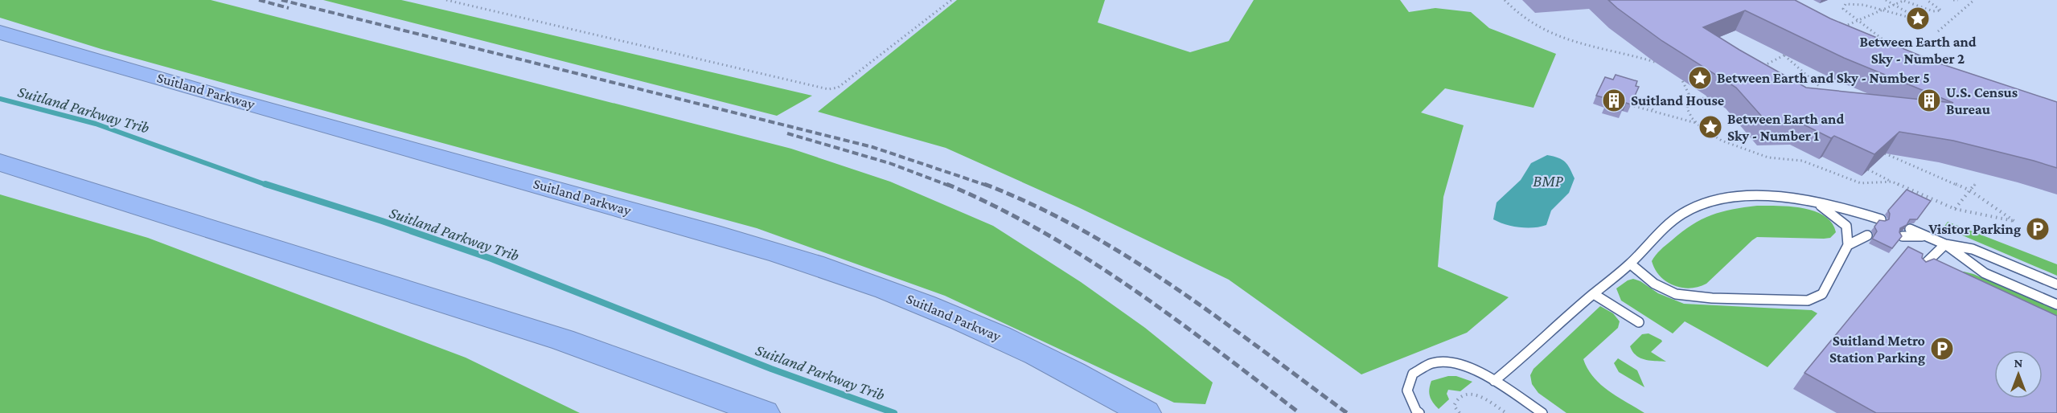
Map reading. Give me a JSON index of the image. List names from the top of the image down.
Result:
{
  "streets": {
    "highway": ["Suitland Parkway"]
  },
  "water": ["Suitland Parkway Trib", "BMP"],
  "places": {
    "place": ["Between Earth and Sky - Number 2", "Between Earth and Sky - Number 5", "Between Earth and Sky - Number 1"],
    "building": ["Suitland House", "U.S. Census Bureau"],
    "parking": ["Visitor Parking", "Suitland Metro Station Parking"]
  },
  "north": "top"
}
